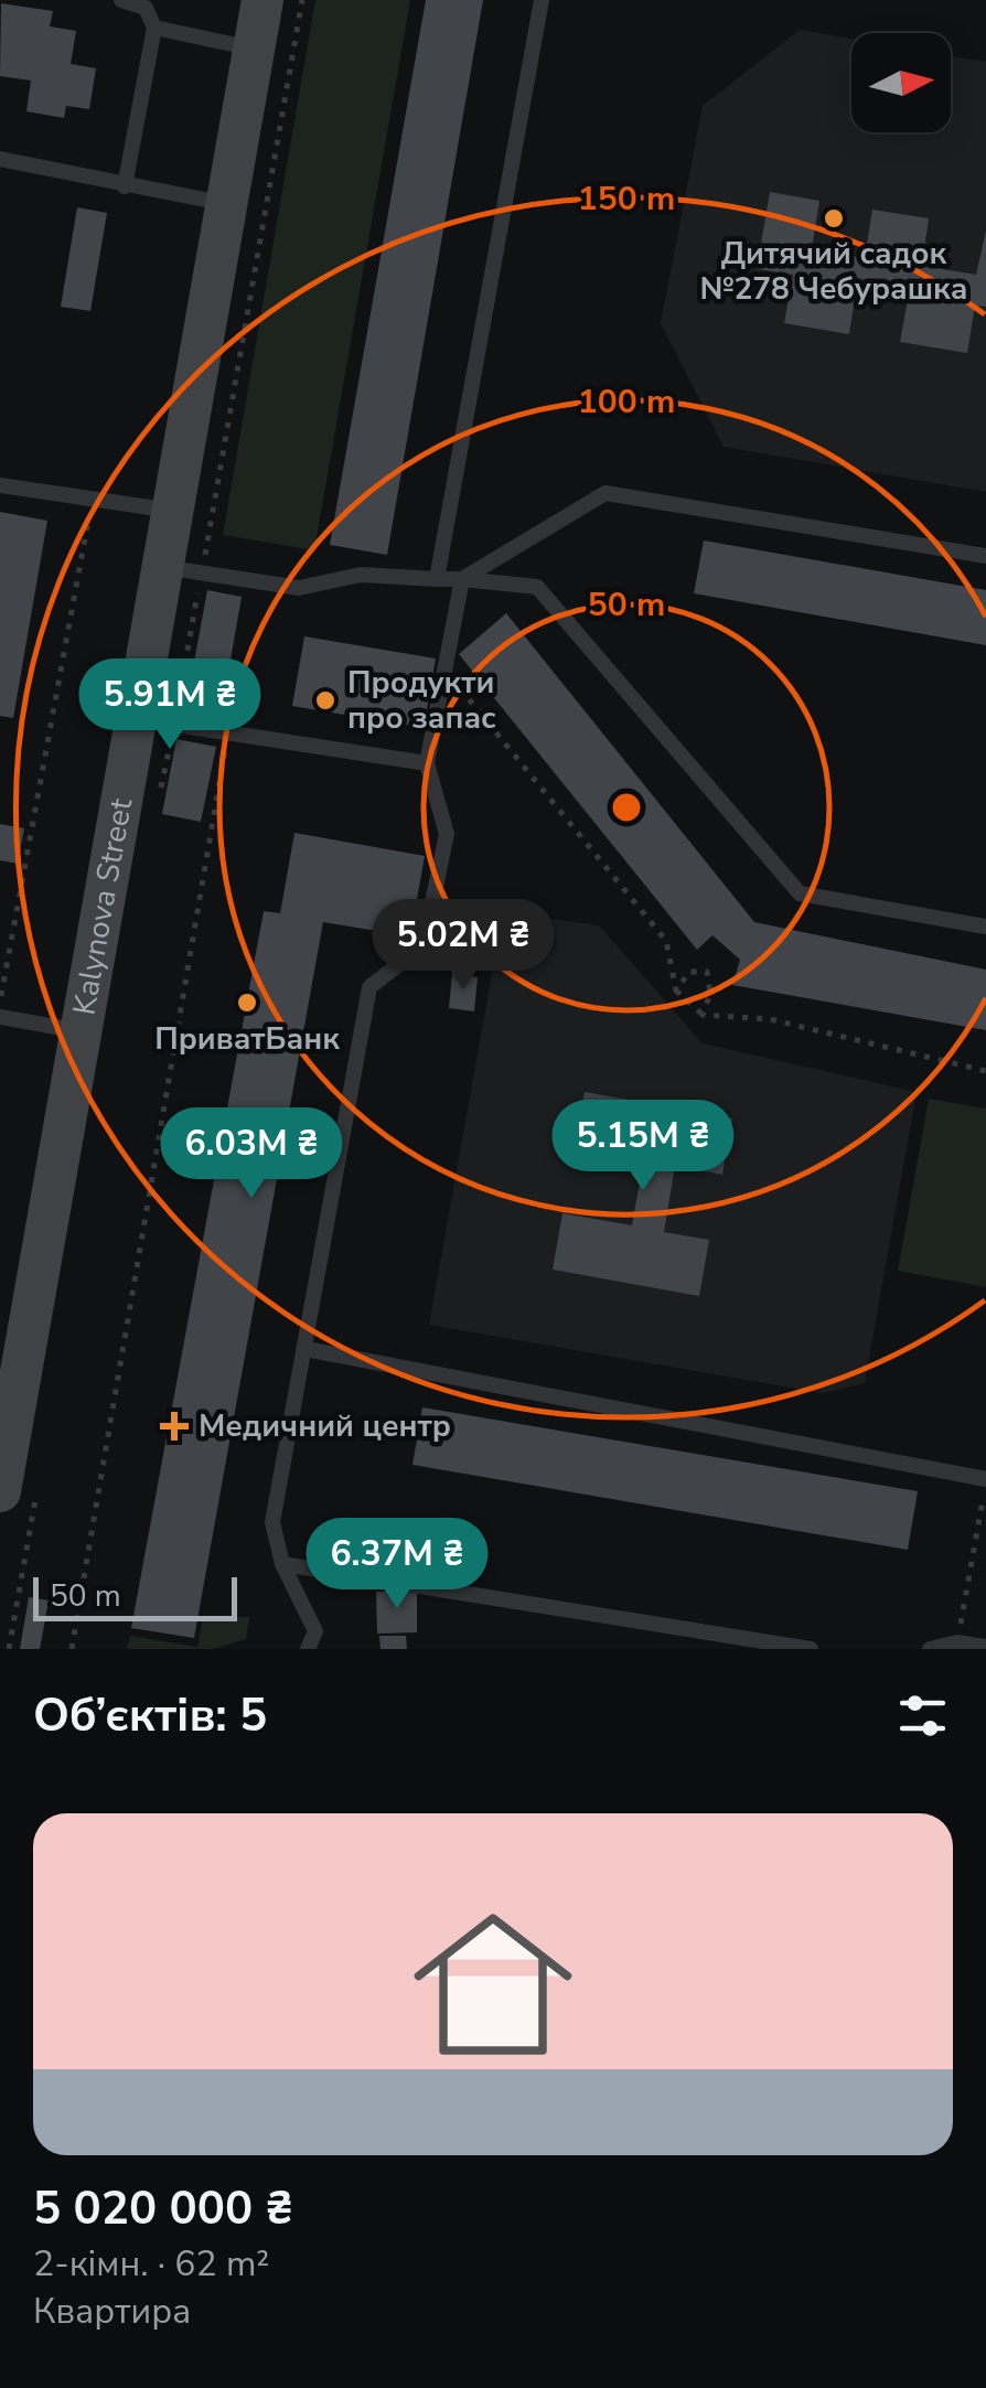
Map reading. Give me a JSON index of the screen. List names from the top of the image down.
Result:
{
  "streets": {
    "main road": ["Kalynova Street"]
  },
  "places": {
    "other": ["Дитячий садок №278 Чебурашка", "Продукти про запас", "ПриватБанк"],
    "health": ["Медичний центр"]
  },
  "scale_bar": "50 m",
  "north": "right",
  "page": {
    "price": [
      "5.91M ₴",
      "5.02M ₴",
      "5.15M ₴",
      "6.03M ₴",
      "6.37M ₴"
    ],
    "scale": "50 m",
    "heading": "Об’єктів: 5",
    "list": [
      {
        "name": "5 020 000 ₴",
        "note": "2-кімн. · 62 m² · Квартира"
      }
    ]
  },
  "rings": ["150 m", "100 m", "50 m"]
}
